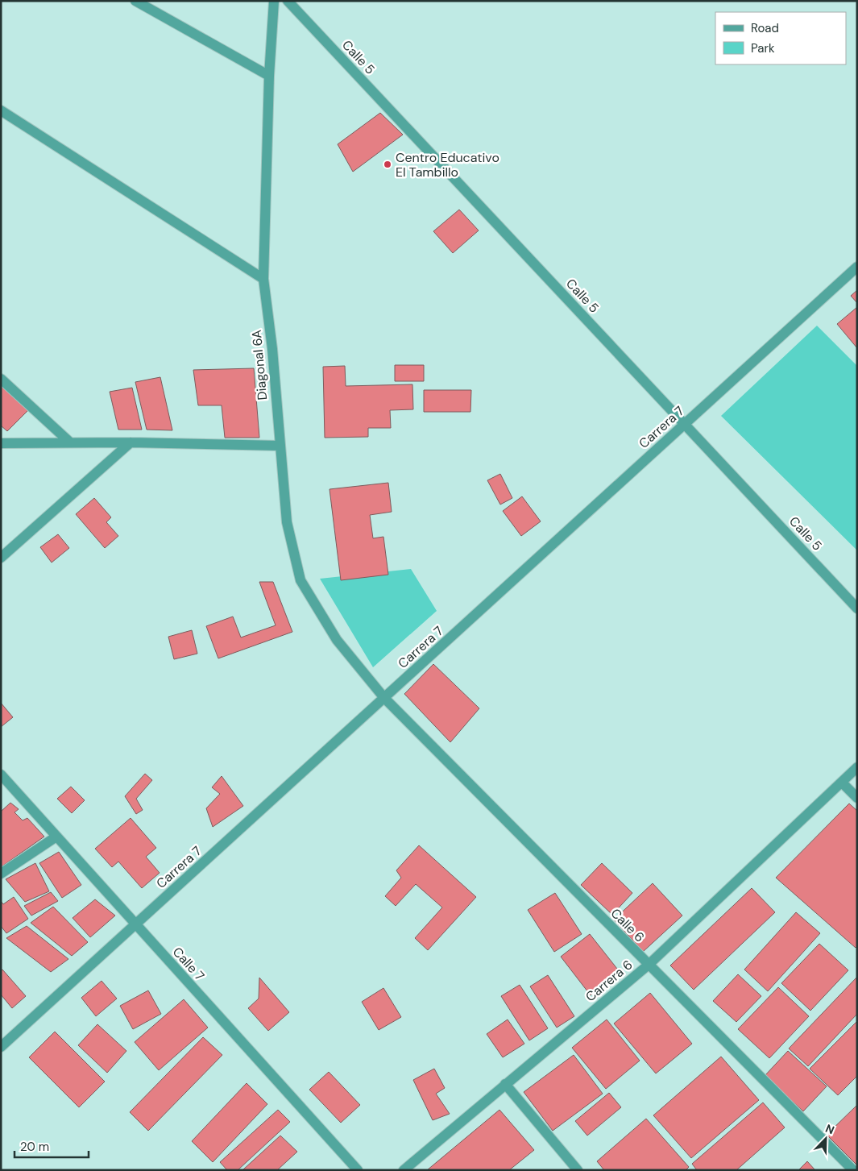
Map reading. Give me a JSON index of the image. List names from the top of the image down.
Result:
{
  "streets": {
    "street": [
      "Calle 5",
      "Diagonal 6A",
      "Carrera 7",
      "Calle 6",
      "Calle 7",
      "Carrera 6"
    ]
  },
  "crossings": [
    ["Calle 5", "Carrera 7"],
    ["Diagonal 6A", "Carrera 7"],
    ["Diagonal 6A", "Calle 6"],
    ["Carrera 7", "Calle 6"],
    ["Carrera 7", "Calle 7"],
    ["Calle 6", "Carrera 6"]
  ],
  "places": ["Centro Educativo El Tambillo"],
  "legend": ["Road", "Park"],
  "scale_bar": "20 m",
  "north": "top right"
}
